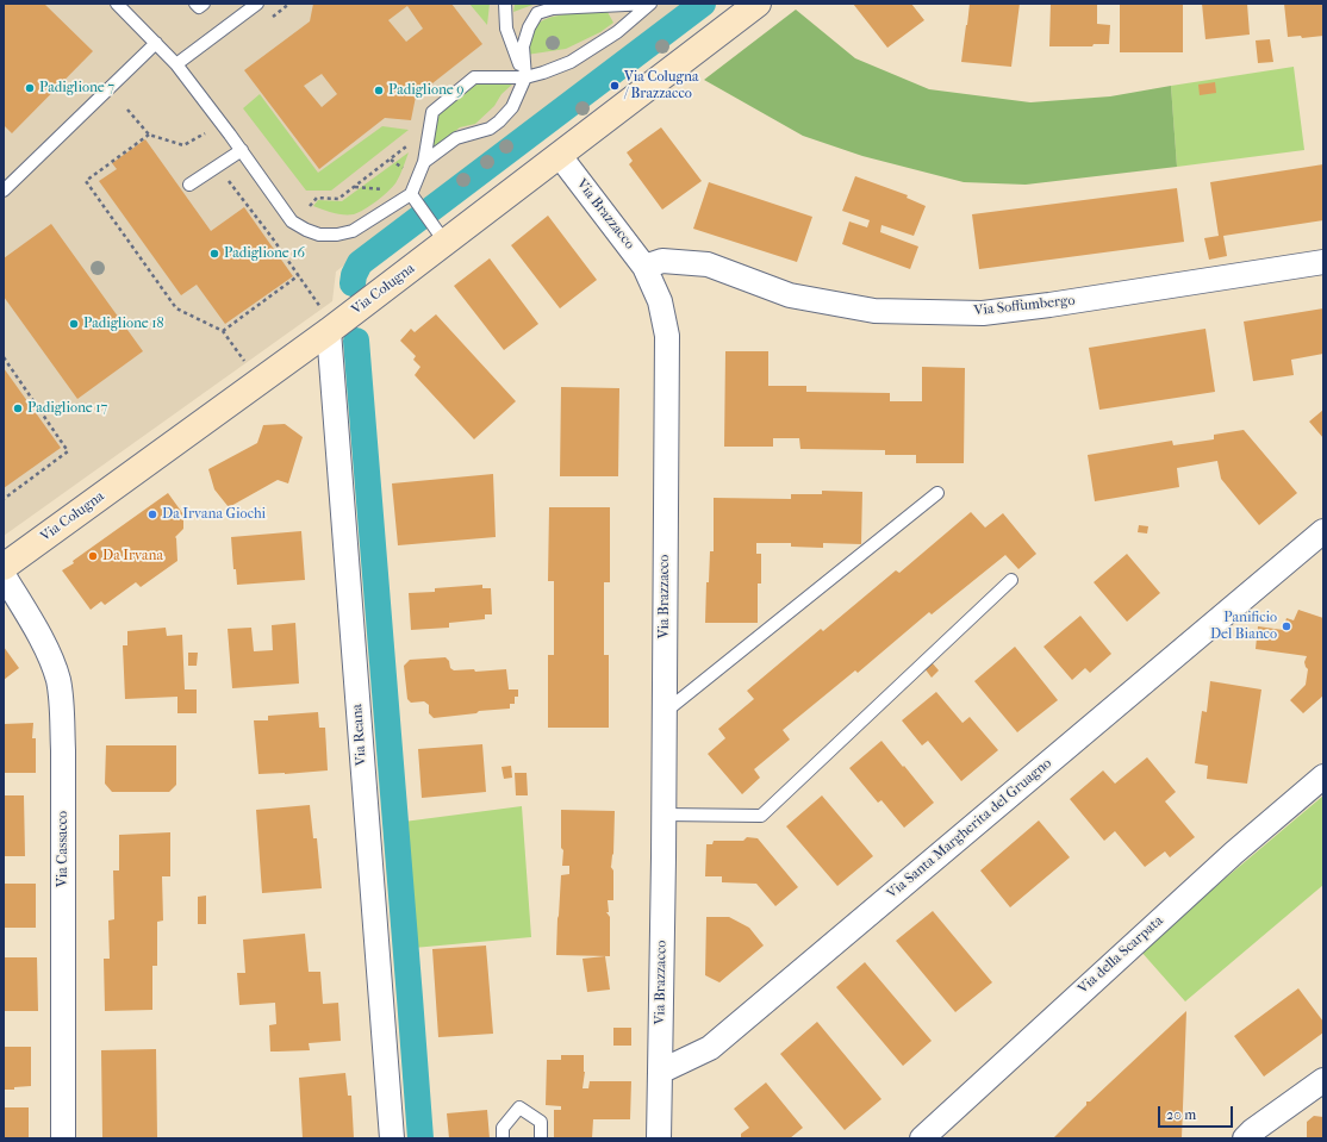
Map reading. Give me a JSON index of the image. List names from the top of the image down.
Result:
{
  "streets": {
    "street": [
      "Via Brazzacco",
      "Via Colugna",
      "Via Soffumbergo",
      "Via Reana",
      "Via Santa Margherita del Gruagno",
      "Via Cassacco",
      "Via della Scarpata"
    ]
  },
  "crossings": [
    ["Via Brazzacco", "Via Colugna"],
    ["Via Brazzacco", "Via Soffumbergo"],
    ["Via Brazzacco", "Via Santa Margherita del Gruagno"],
    ["Via Colugna", "Via Reana"]
  ],
  "places": [
    "Via Colugna / Brazzacco",
    "Padiglione 7",
    "Padiglione 9",
    "Padiglione 16",
    "Padiglione 18",
    "Padiglione 17",
    "Da Irvana Giochi",
    "Da Irvana",
    "Panificio Del Bianco"
  ],
  "scale_bar": "20 m"
}
